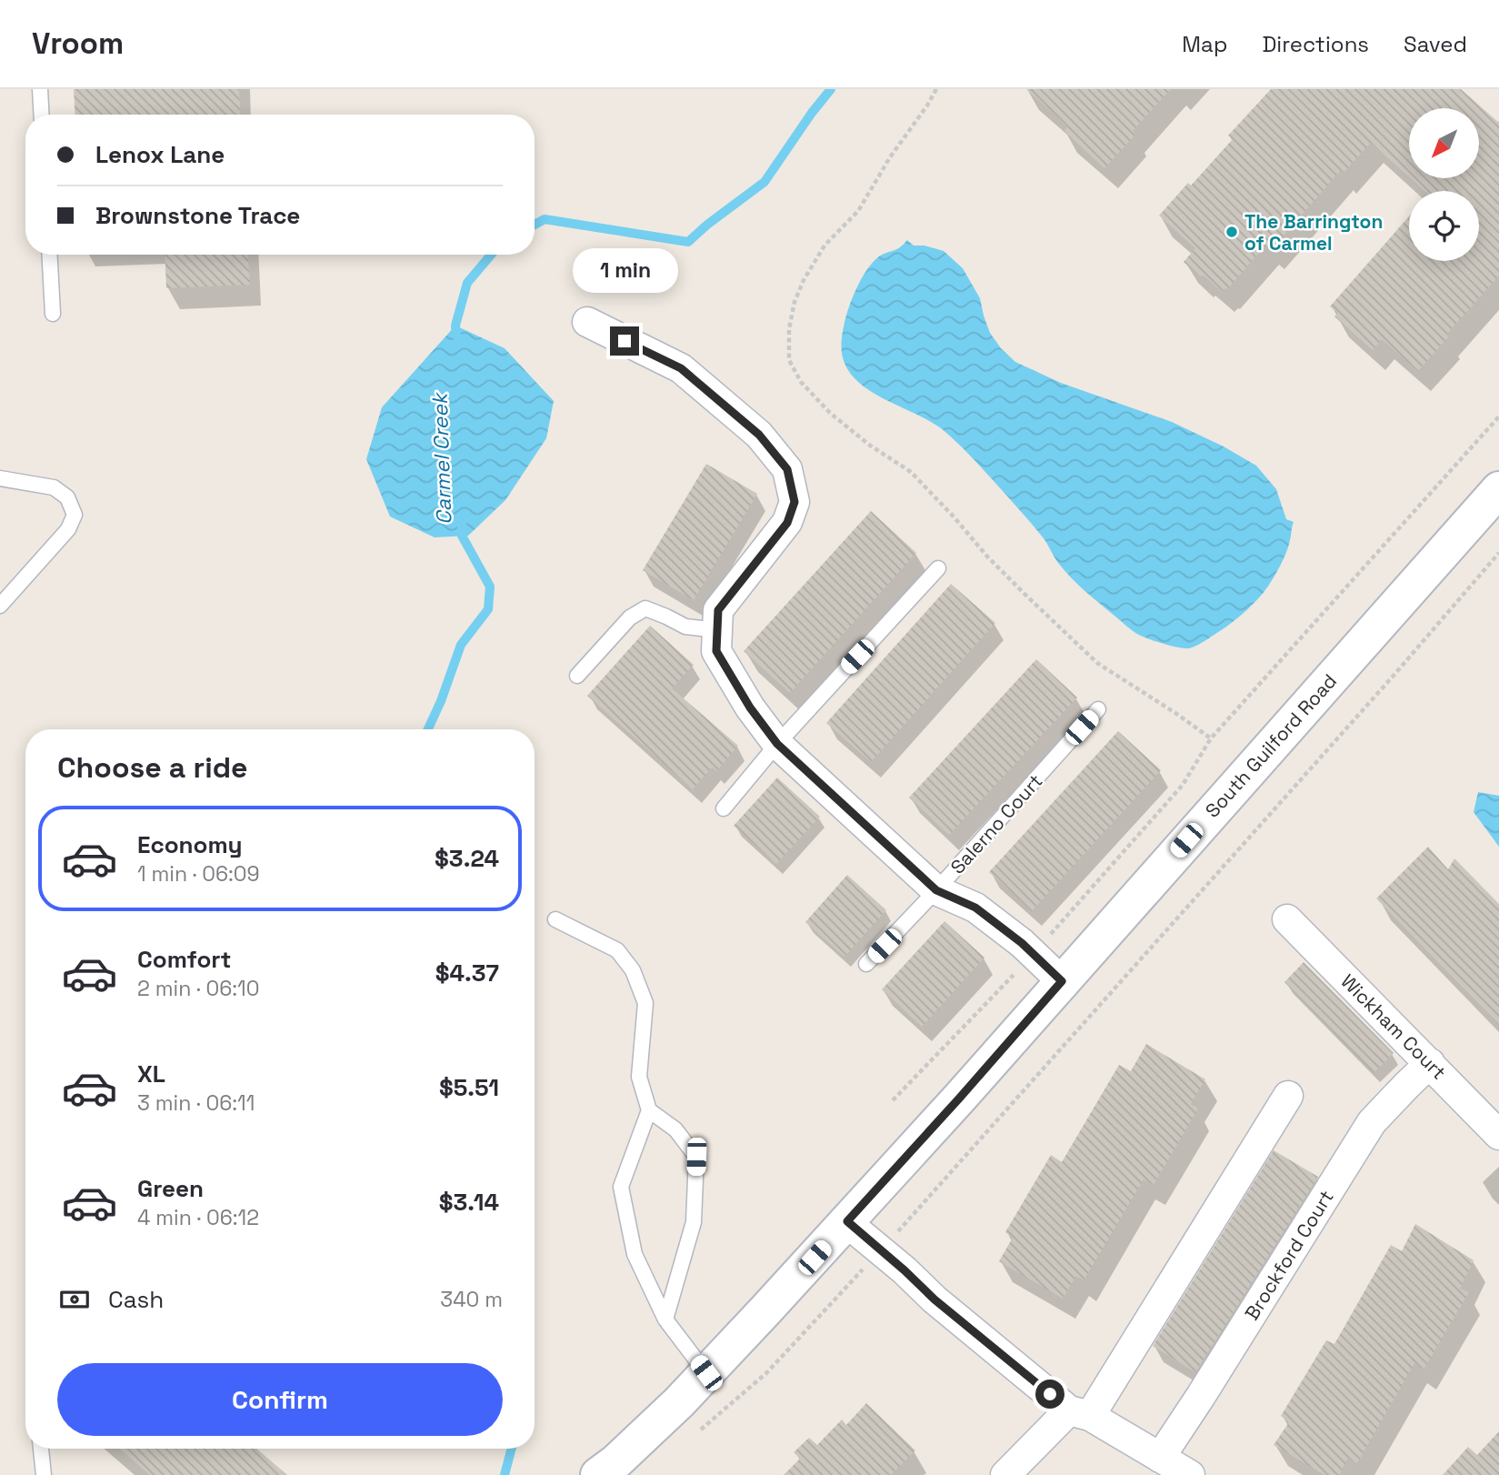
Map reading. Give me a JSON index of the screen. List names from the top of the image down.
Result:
{
  "streets": {
    "main road": ["South Guilford Road"],
    "street": ["Wickham Court", "Brockford Court"],
    "lane": ["Salerno Court"]
  },
  "crossings": [
    ["Wickham Court", "Brockford Court"]
  ],
  "water": ["Carmel Creek"],
  "places": ["The Barrington of Carmel"],
  "north": "bottom left",
  "page": {
    "header": "Vroom",
    "nav": ["Map", "Directions", "Saved"],
    "banner": ["Lenox Lane", "Brownstone Trace"],
    "bubble": "1 min",
    "heading": "Choose a ride",
    "list": [
      {
        "name": "Economy",
        "note": "1 min · 06:09",
        "value": "$3.24"
      },
      {
        "name": "Comfort",
        "note": "2 min · 06:10",
        "value": "$4.37"
      },
      {
        "name": "XL",
        "note": "3 min · 06:11",
        "value": "$5.51"
      },
      {
        "name": "Green",
        "note": "4 min · 06:12",
        "value": "$3.14"
      }
    ],
    "pay": ["Cash", "340 m"],
    "buttons": "Confirm"
  }
}
